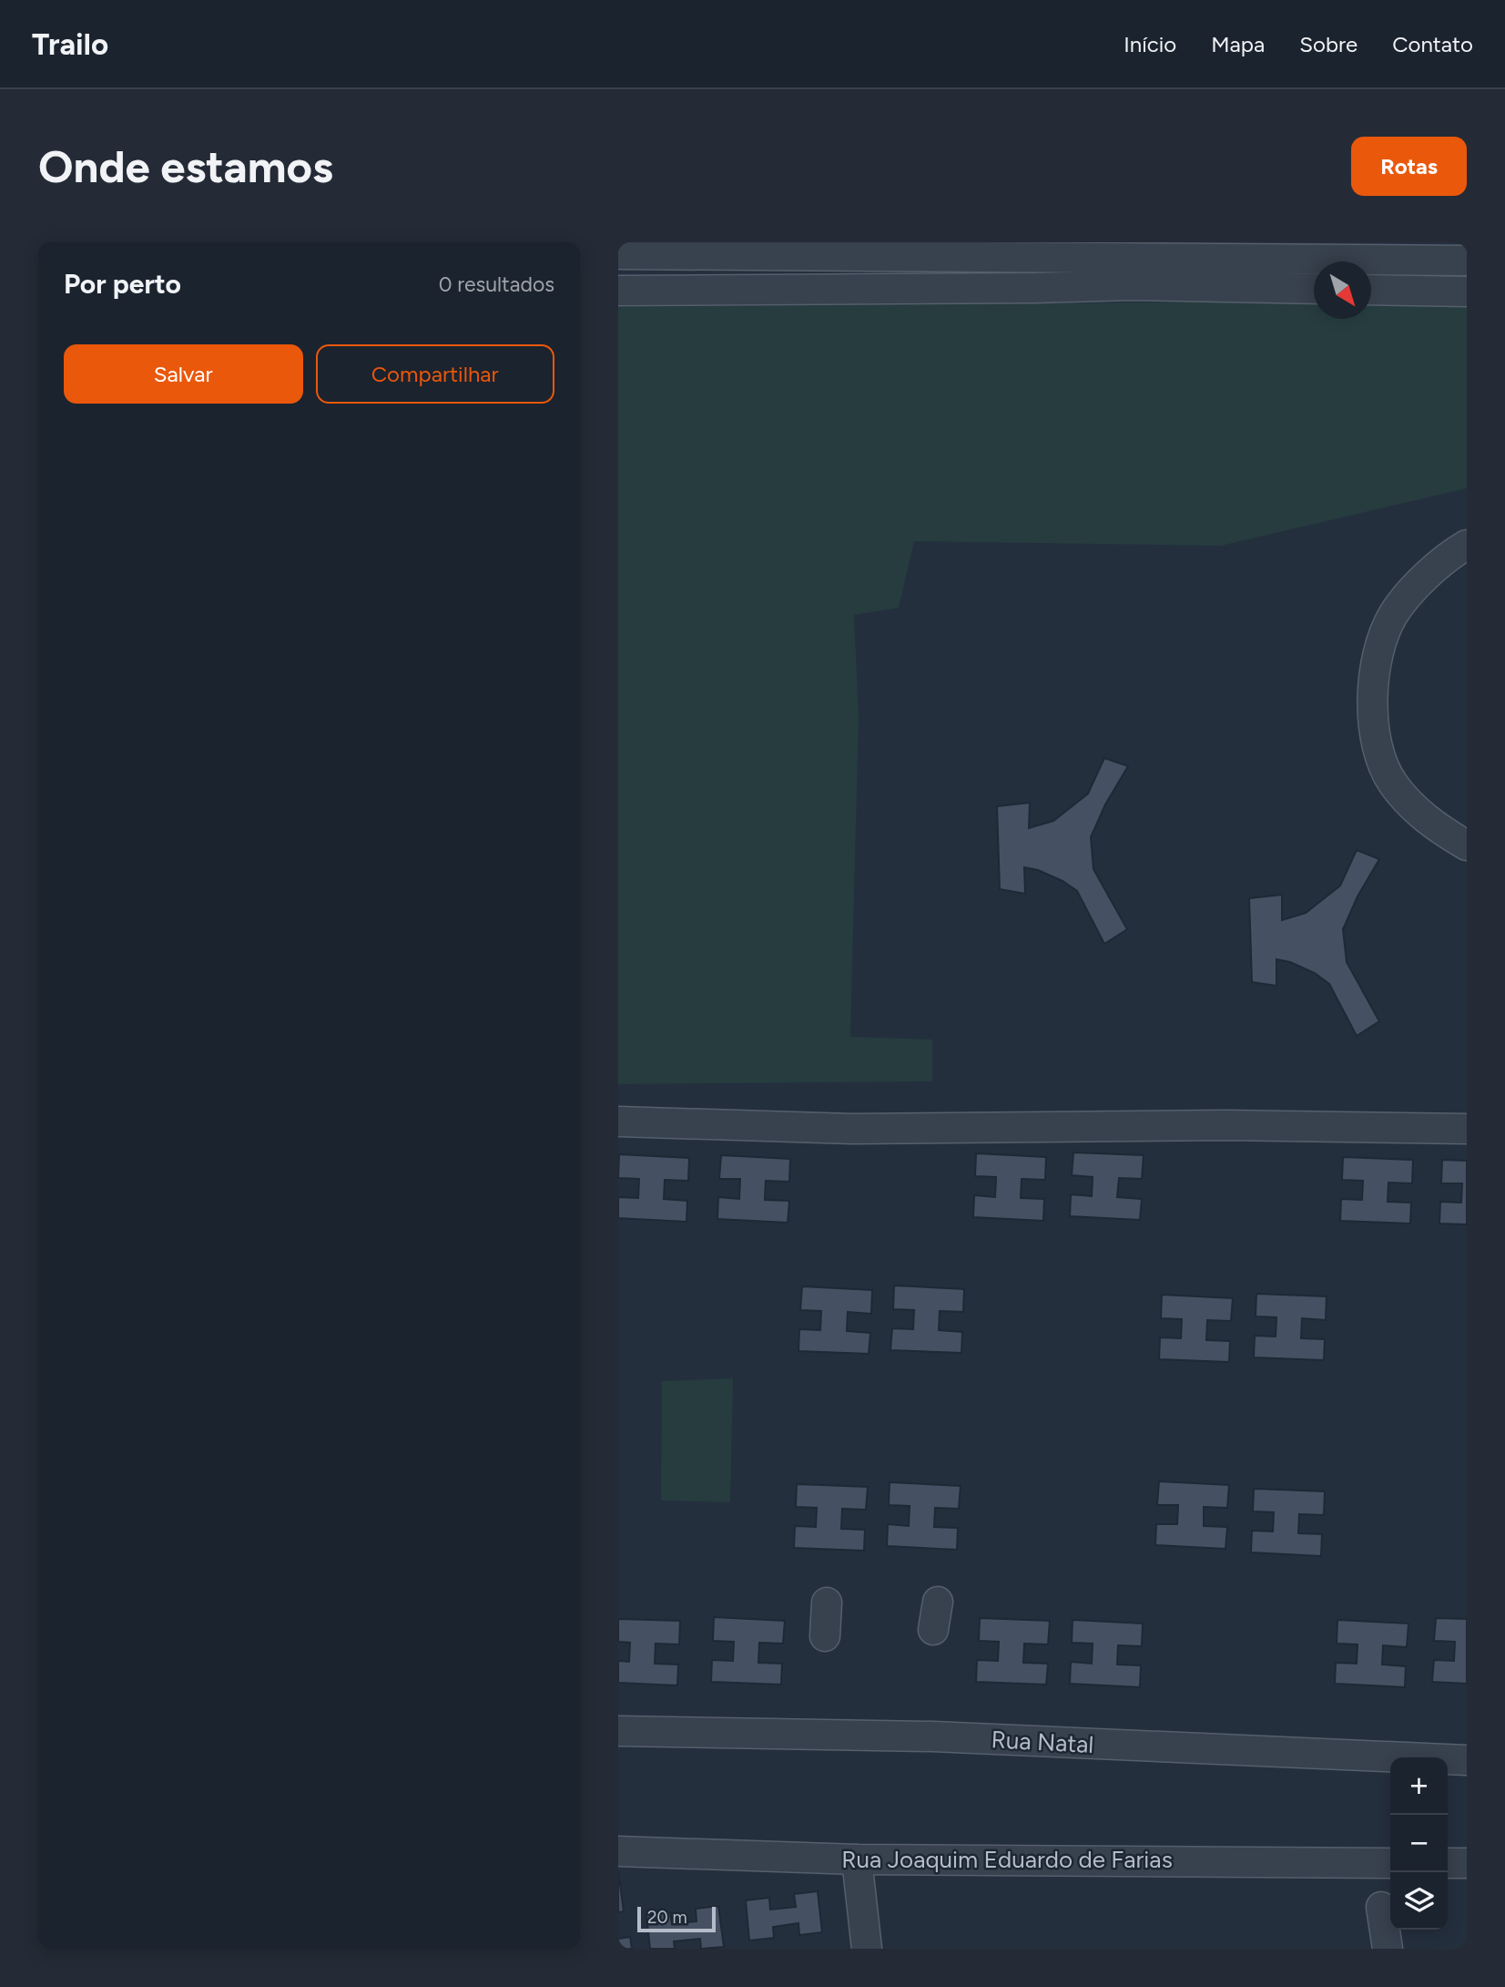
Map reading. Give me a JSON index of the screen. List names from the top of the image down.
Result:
{
  "streets": {
    "street": ["Rua Natal", "Rua Joaquim Eduardo de Farias"]
  },
  "scale_bar": "20 m",
  "north": "bottom right",
  "page": {
    "header": "Trailo",
    "nav": [
      "Início",
      "Mapa",
      "Sobre",
      "Contato"
    ],
    "buttons": [
      "Rotas",
      ["Salvar", "Compartilhar"]
    ],
    "title": "Onde estamos",
    "heading": ["Por perto", "0 resultados"],
    "map_buttons": ["+", "−"],
    "scale": "20 m"
  }
}
